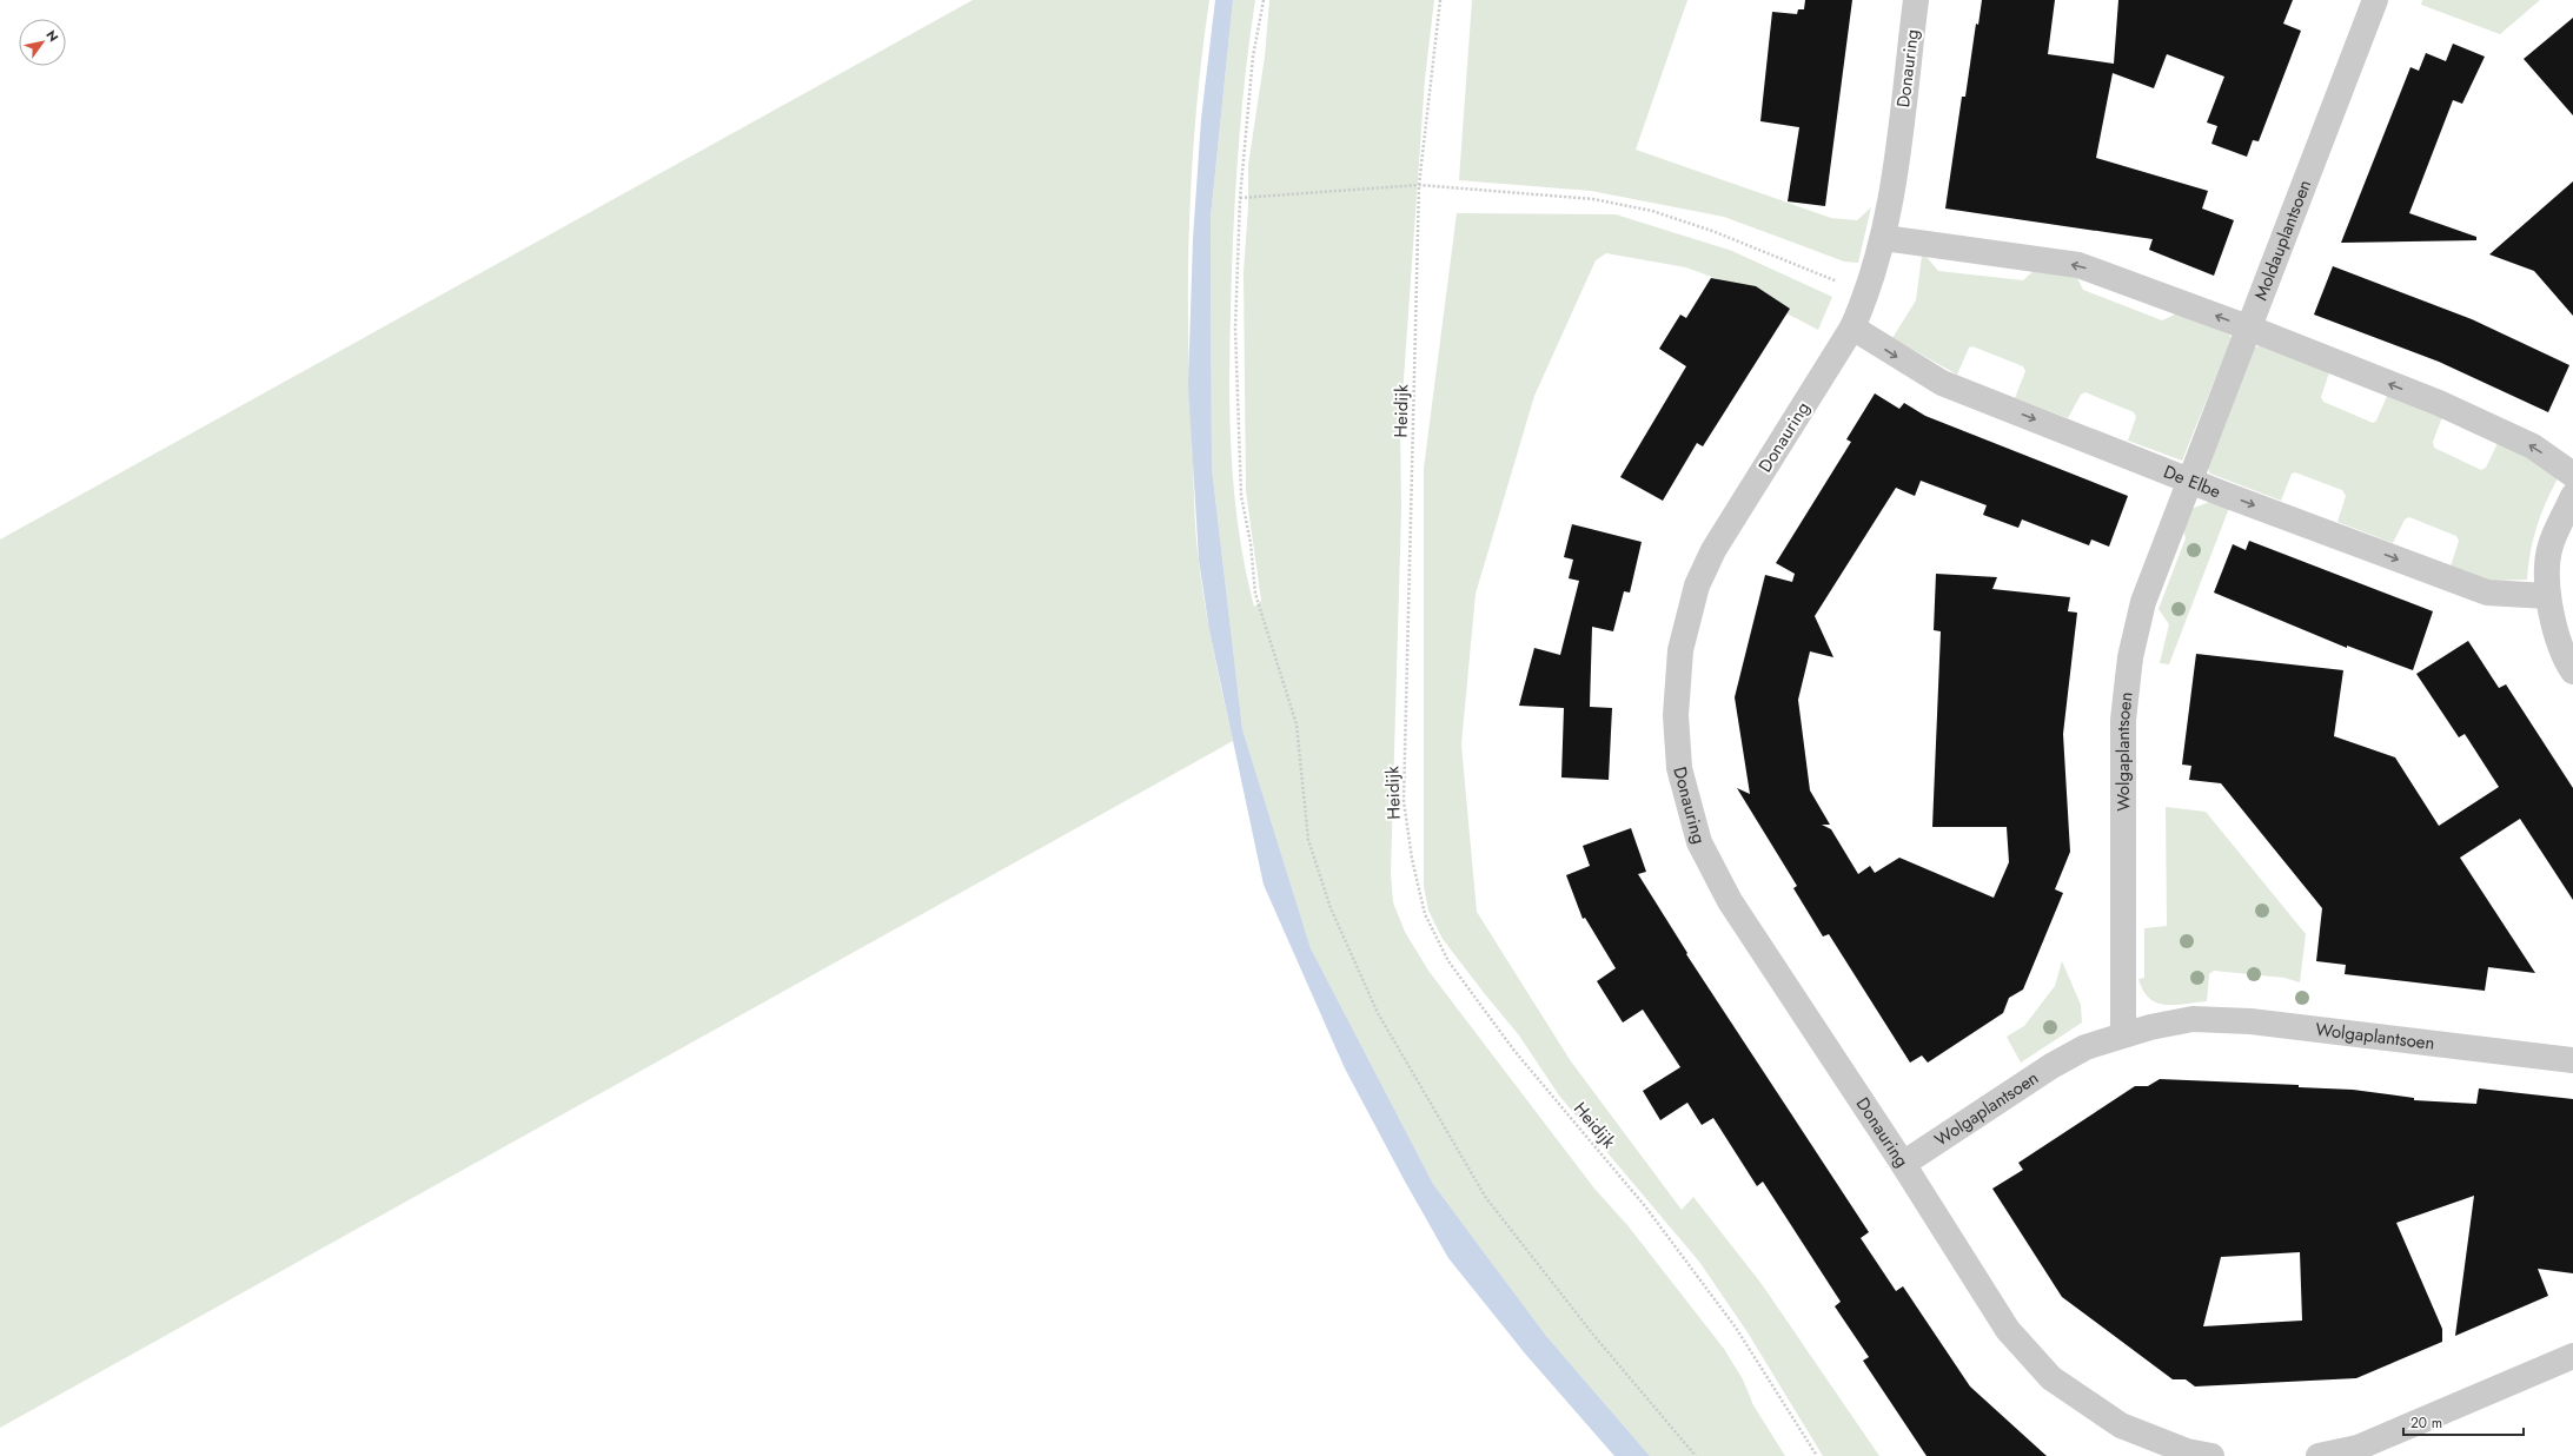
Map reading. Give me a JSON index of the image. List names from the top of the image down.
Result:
{
  "streets": {
    "street": [
      "Donauring",
      "Moldauplantsoen",
      "De Elbe",
      "Wolgaplantsoen"
    ],
    "path": ["Heidijk"]
  },
  "crossings": [
    ["Donauring", "De Elbe"],
    ["Donauring", "Wolgaplantsoen"],
    ["Moldauplantsoen", "De Elbe"],
    ["Moldauplantsoen", "Wolgaplantsoen"],
    ["De Elbe", "Wolgaplantsoen"]
  ],
  "scale_bar": "20 m",
  "north": "top right"
}
